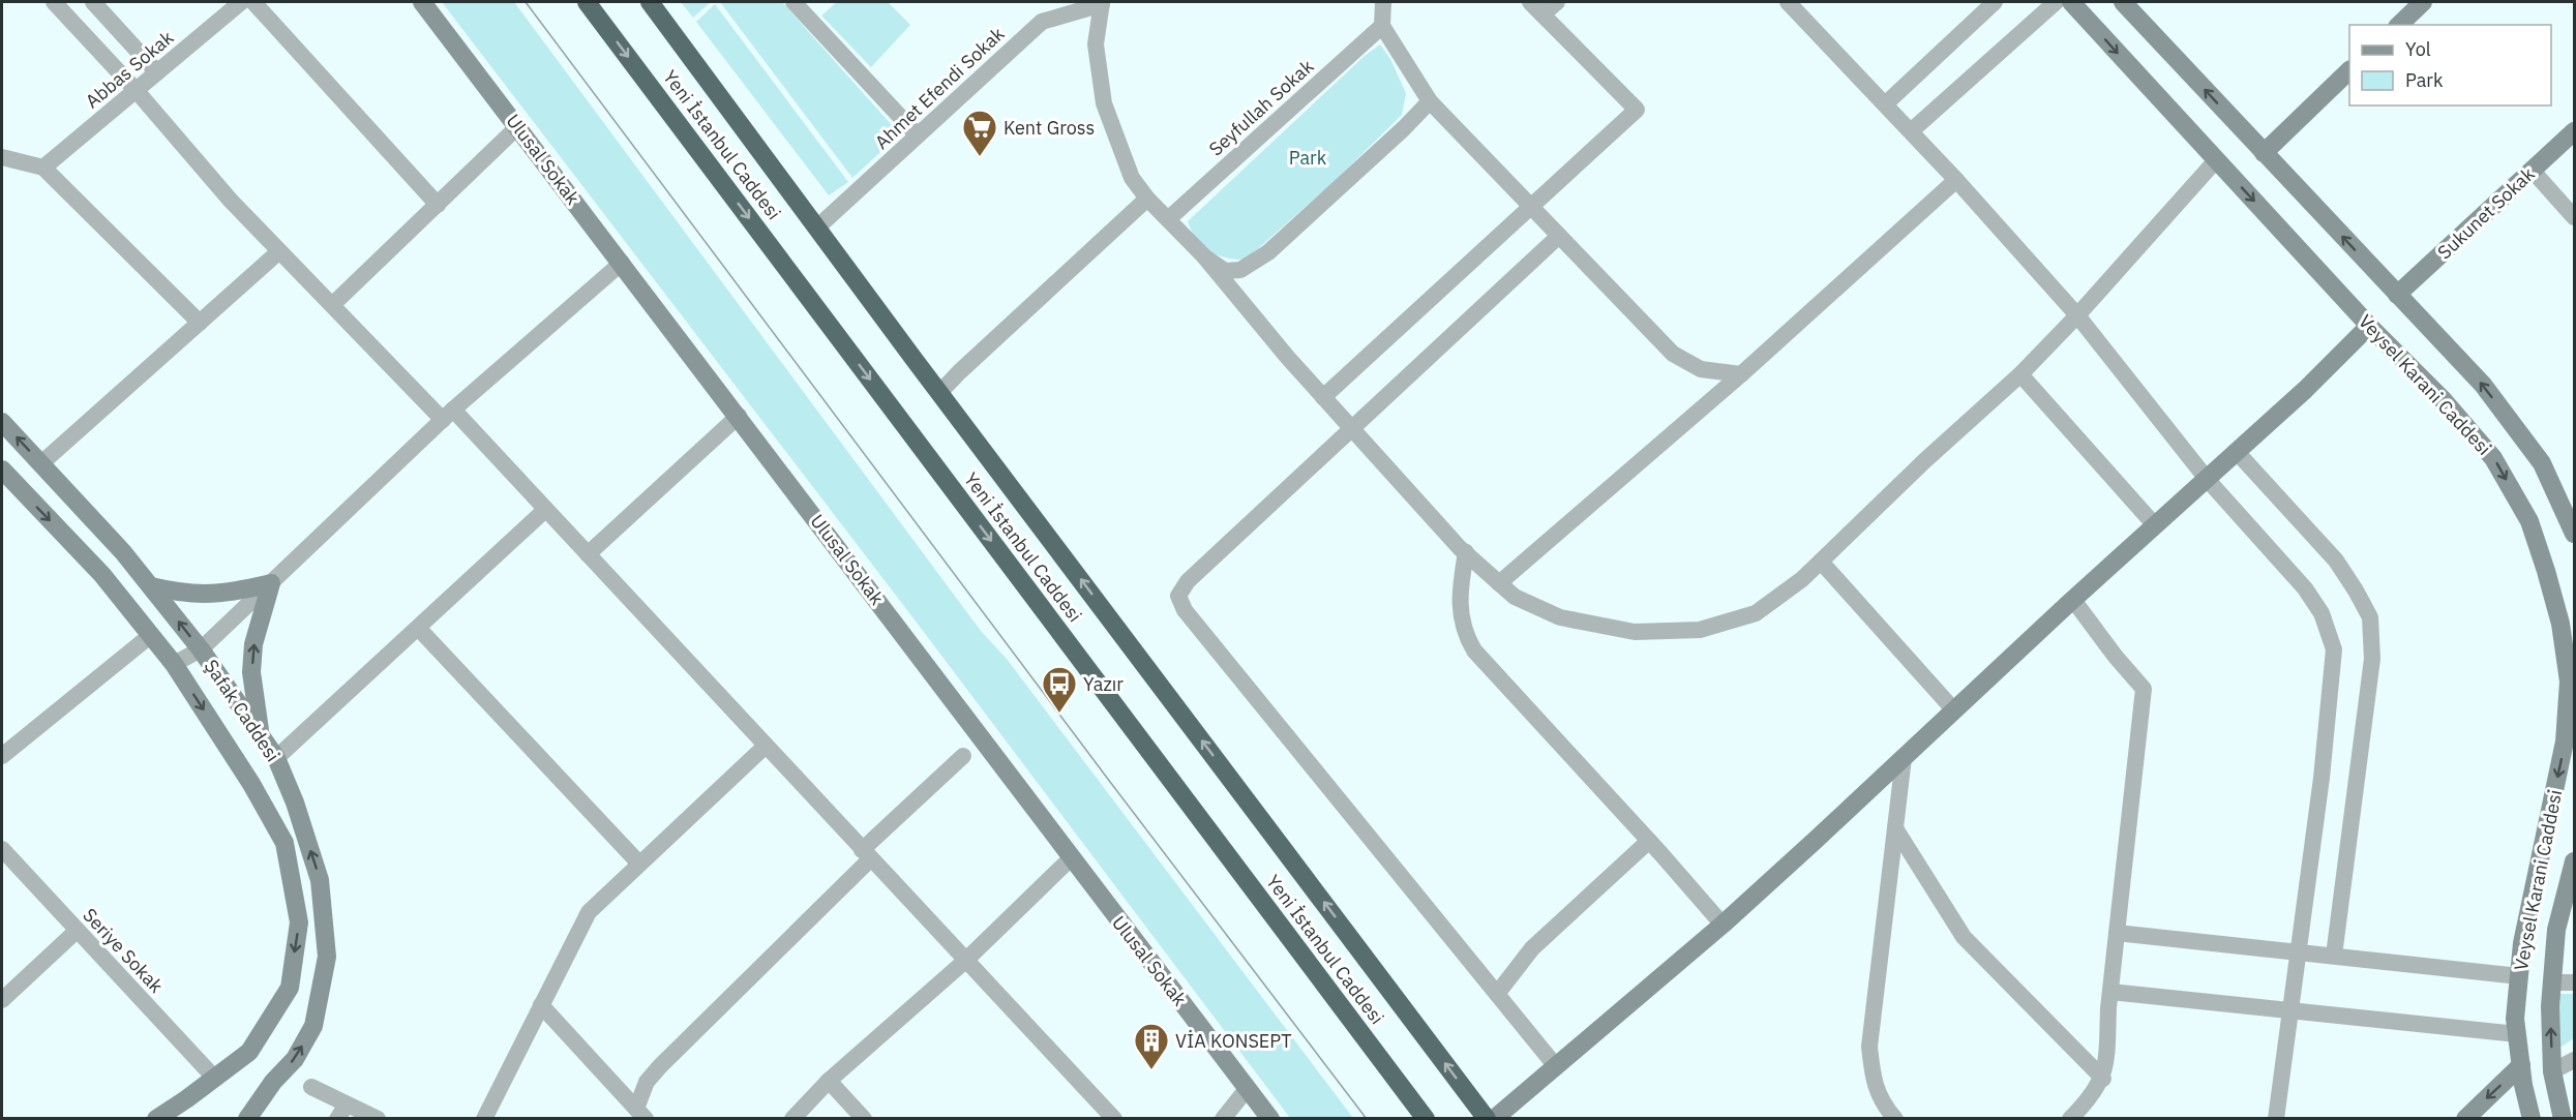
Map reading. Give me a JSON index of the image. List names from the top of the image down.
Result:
{
  "streets": {
    "highway": ["Yeni İstanbul Caddesi"],
    "main road": [
      "Ulusal Sokak",
      "Sukunet Sokak",
      "Veysel Karani Caddesi",
      "Şafak Caddesi"
    ],
    "street": [
      "Abbas Sokak",
      "Ahmet Efendi Sokak",
      "Seyfullah Sokak",
      "Seriye Sokak"
    ]
  },
  "crossings": [
    ["Ahmet Efendi Sokak", "Yeni İstanbul Caddesi"],
    ["Sukunet Sokak", "Veysel Karani Caddesi"],
    ["Şafak Caddesi", "Seriye Sokak"]
  ],
  "parks": ["Park"],
  "places": {
    "supermarket": ["Kent Gross"],
    "bus stop": ["Yazır"],
    "building": ["VİA KONSEPT"]
  },
  "legend": ["Yol", "Park"]
}
